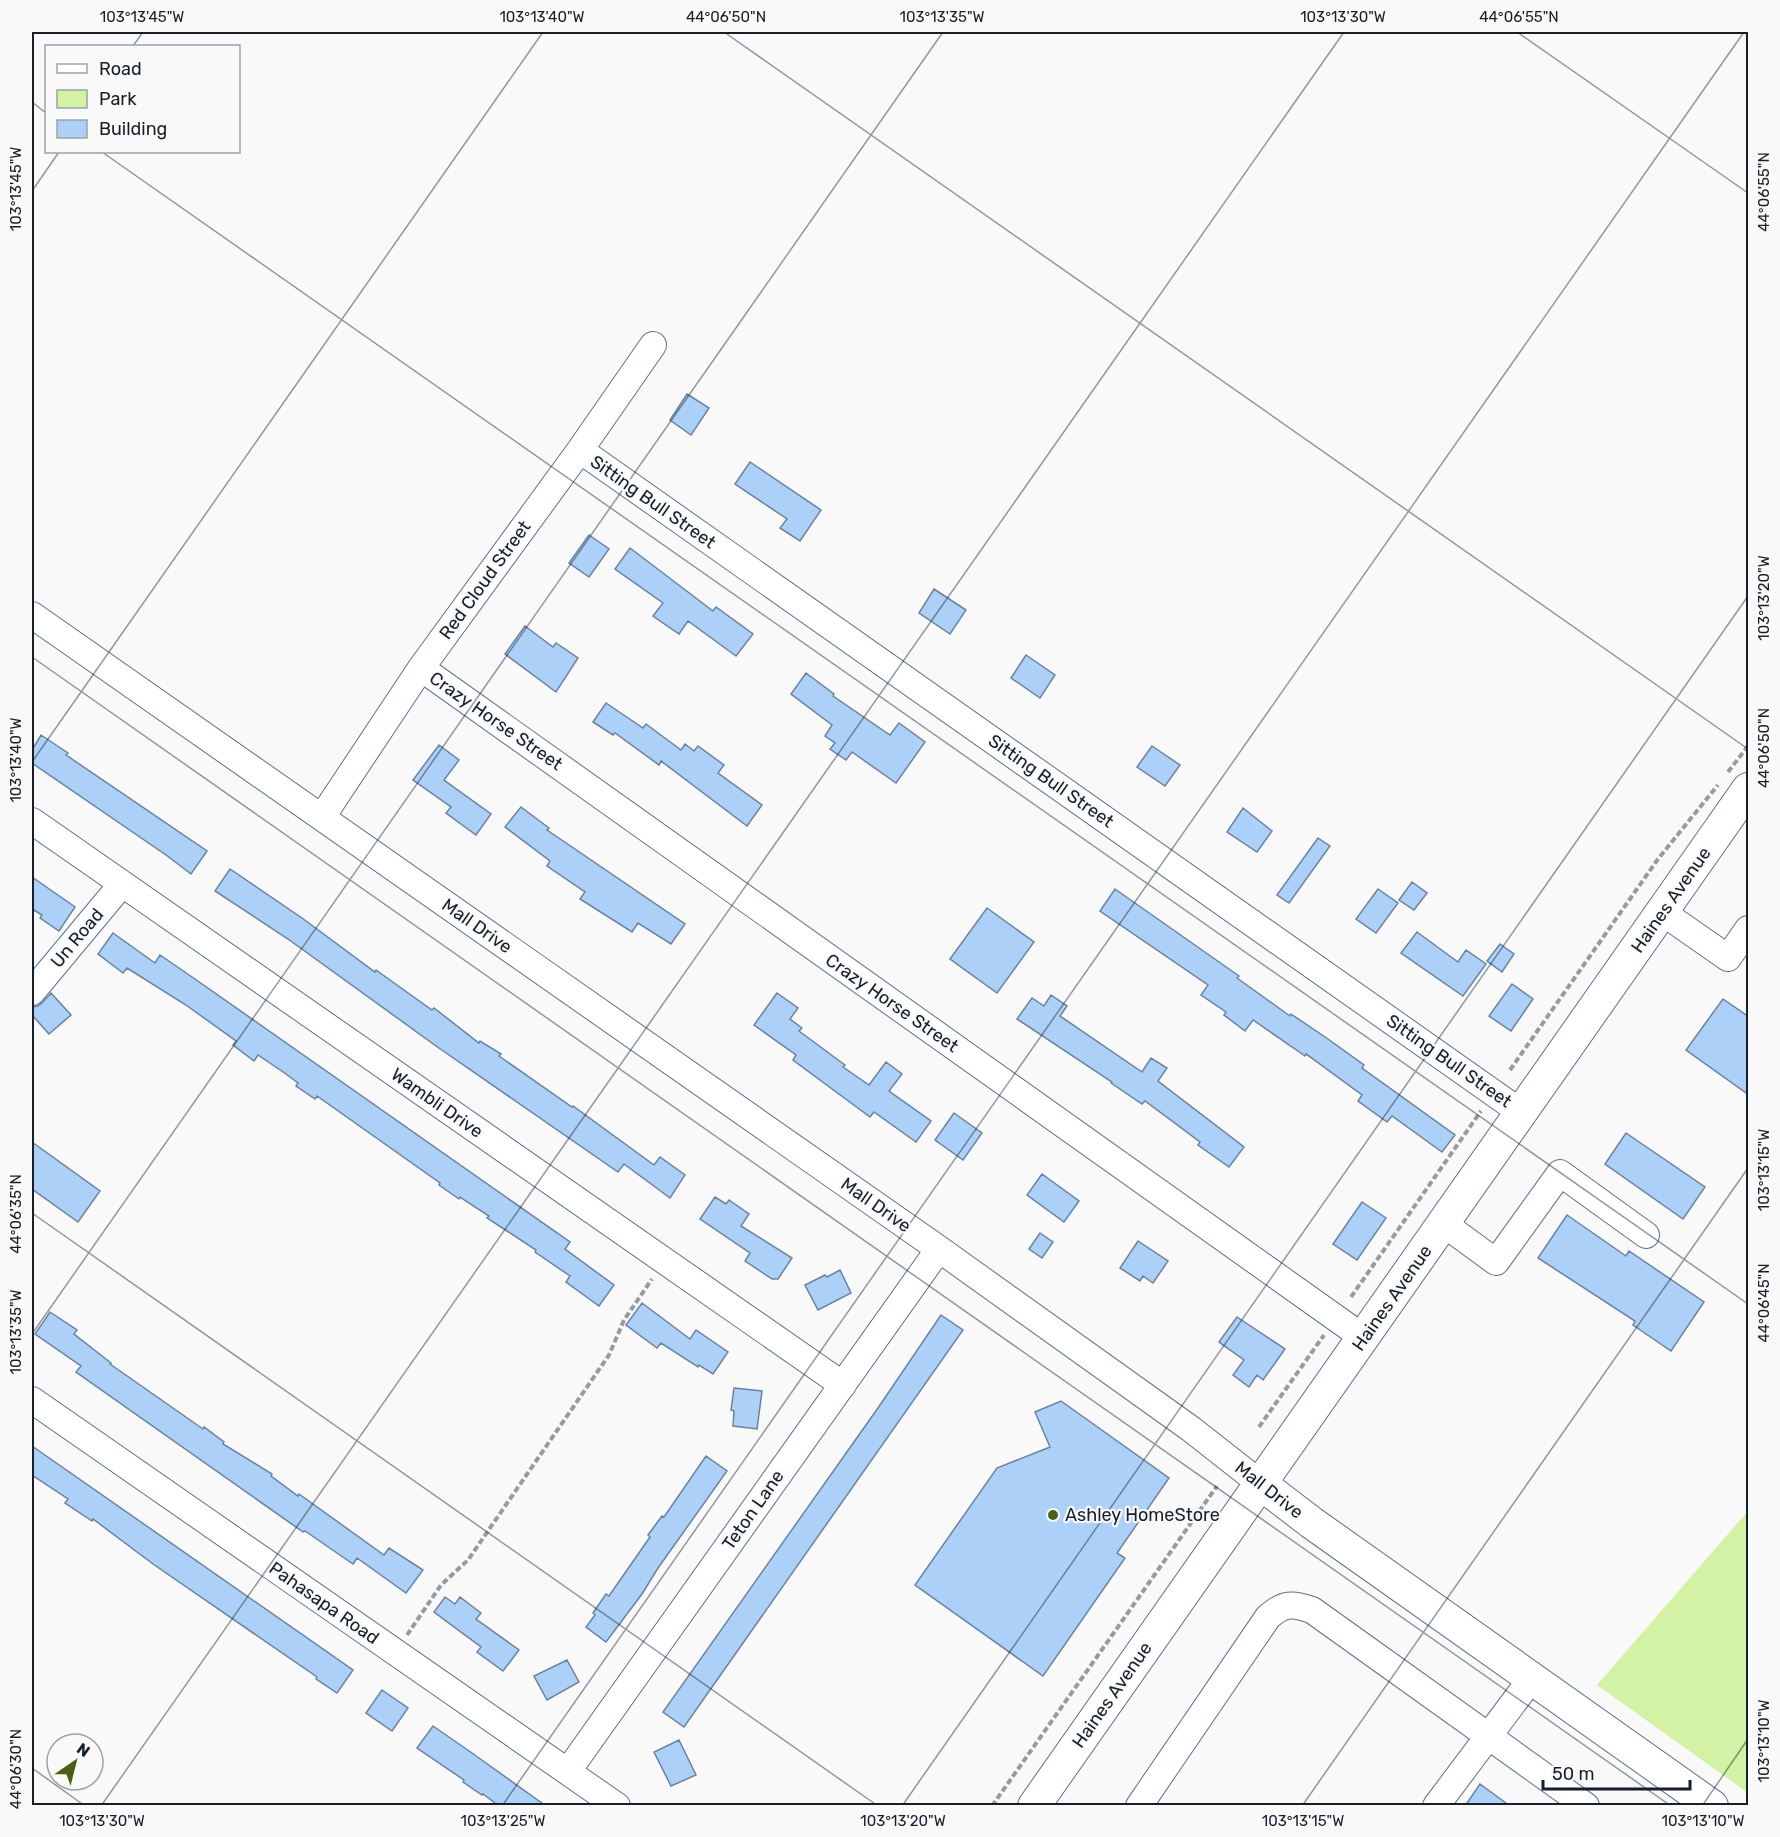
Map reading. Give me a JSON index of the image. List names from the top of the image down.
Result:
{
  "streets": {
    "main road": ["Haines Avenue", "Mall Drive"],
    "street": [
      "Sitting Bull Street",
      "Red Cloud Street",
      "Crazy Horse Street",
      "Un Road",
      "Wambli Drive",
      "Teton Lane",
      "Pahasapa Road"
    ]
  },
  "crossings": [
    ["Sitting Bull Street", "Red Cloud Street"],
    ["Sitting Bull Street", "Haines Avenue"],
    ["Red Cloud Street", "Crazy Horse Street"],
    ["Red Cloud Street", "Mall Drive"],
    ["Crazy Horse Street", "Haines Avenue"],
    ["Haines Avenue", "Mall Drive"],
    ["Mall Drive", "Teton Lane"],
    ["Un Road", "Wambli Drive"],
    ["Wambli Drive", "Teton Lane"],
    ["Teton Lane", "Pahasapa Road"]
  ],
  "places": ["Ashley HomeStore"],
  "legend": ["Road", "Park", "Building"],
  "scale_bar": "50 m",
  "north": "top right",
  "coordinates": [
    "103°13'45\"W",
    "103°13'40\"W",
    "44°06'50\"N",
    "103°13'35\"W",
    "103°13'30\"W",
    "44°06'55\"N",
    "103°13'20\"W",
    "103°13'15\"W",
    "44°06'35\"N",
    "44°06'45\"N",
    "103°13'10\"W",
    "44°06'30\"N",
    "103°13'25\"W"
  ]
}
